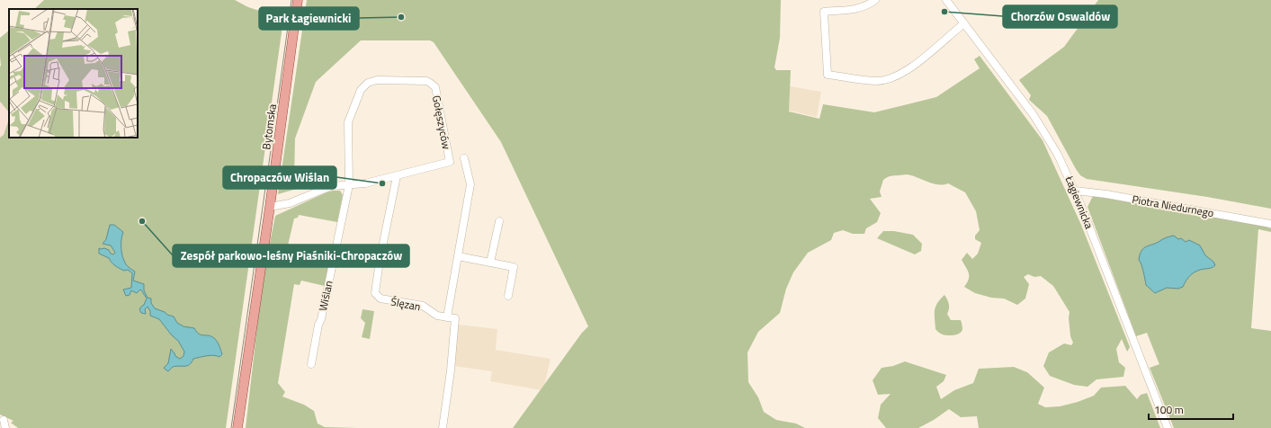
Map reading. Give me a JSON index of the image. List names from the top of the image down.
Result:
{
  "streets": {
    "main road": ["Bytomska"],
    "street": [
      "Gołęszyców",
      "Łagiewnicka",
      "Piotra Niedurnego",
      "Wiślan",
      "Ślęzan"
    ]
  },
  "crossings": [
    ["Gołęszyców", "Wiślan"],
    ["Gołęszyców", "Ślęzan"],
    ["Łagiewnicka", "Piotra Niedurnego"]
  ],
  "places": [
    "Chorzów Oswaldów",
    "Park Łagiewnicki",
    "Chropaczów Wiślan",
    "Zespół parkowo-leśny Piaśniki-Chropaczów"
  ],
  "scale_bar": "100 m"
}
